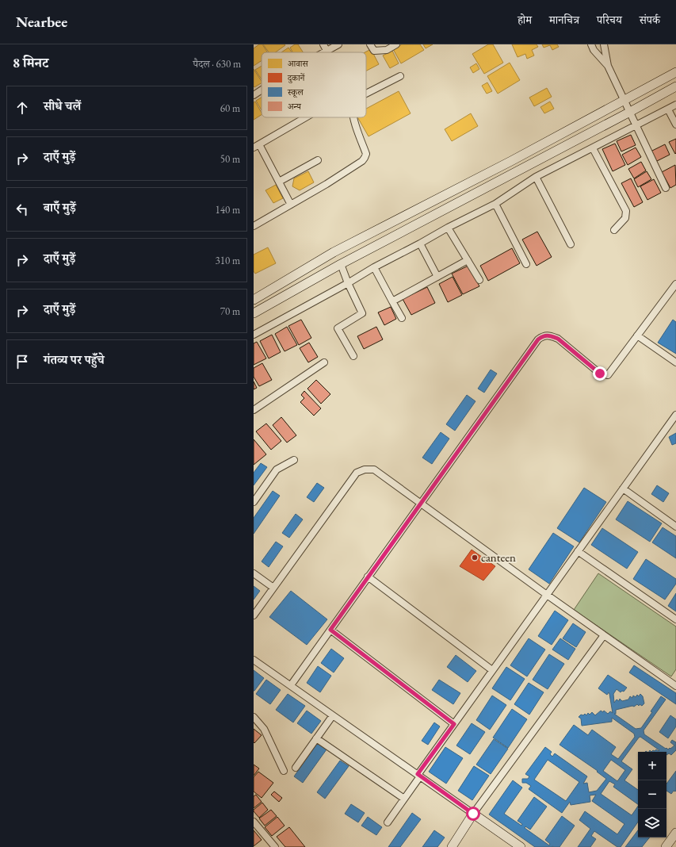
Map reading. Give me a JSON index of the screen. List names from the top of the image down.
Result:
{
  "places": ["canteen"],
  "legend": [
    "आवास",
    "दुकानें",
    "स्कूल",
    "अन्य"
  ],
  "page": {
    "header": "Nearbee",
    "nav": [
      "होम",
      "मानचित्र",
      "परिचय",
      "संपर्क"
    ],
    "heading": ["8 मिनट", "पैदल · 630 m"],
    "list": [
      ["सीधे चलें", "60 m"],
      ["दाएँ मुड़ें", "50 m"],
      ["बाएँ मुड़ें", "140 m"],
      ["दाएँ मुड़ें", "310 m"],
      ["दाएँ मुड़ें", "70 m"],
      "गंतव्य पर पहुँचे"
    ],
    "map_buttons": ["+", "−"]
  }
}
